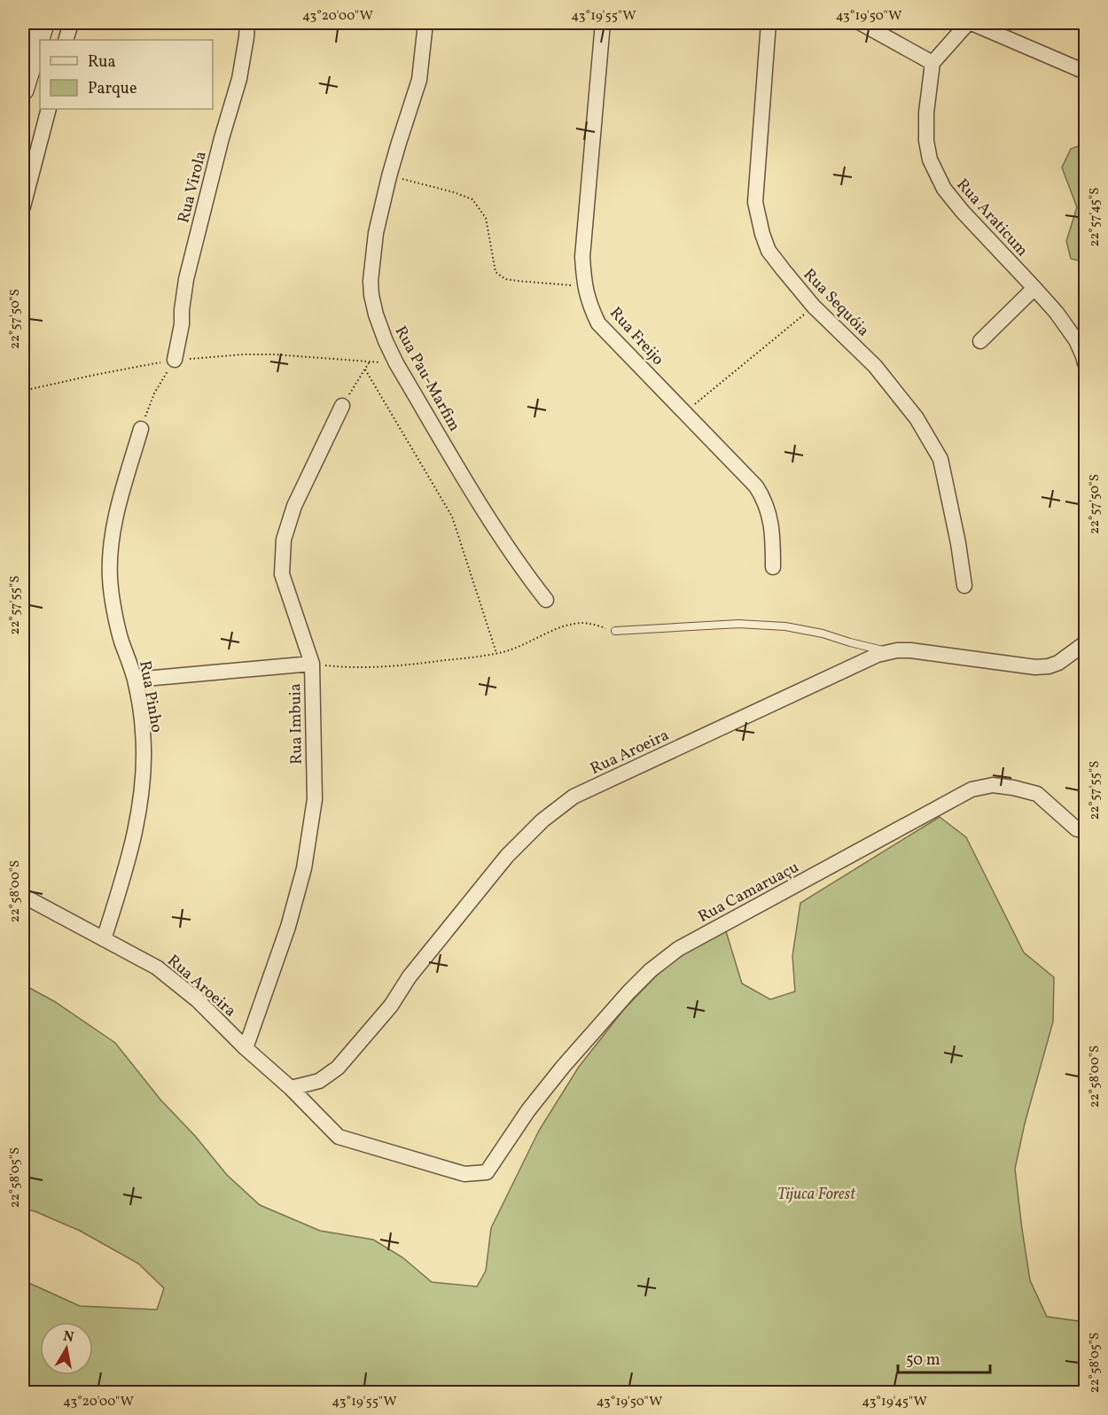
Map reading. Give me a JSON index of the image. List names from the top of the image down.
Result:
{
  "streets": {
    "street": [
      "Rua Virola",
      "Rua Araticum",
      "Rua Sequóia",
      "Rua Freijo",
      "Rua Pau-Marfim",
      "Rua Pinho",
      "Rua Imbuia",
      "Rua Aroeira",
      "Rua Camaruaçu"
    ]
  },
  "crossings": [
    ["Rua Pinho", "Rua Aroeira"],
    ["Rua Imbuia", "Rua Aroeira"],
    ["Rua Aroeira", "Rua Camaruaçu"]
  ],
  "parks": ["Tijuca Forest"],
  "legend": ["Rua", "Parque"],
  "scale_bar": "50 m",
  "north": "top",
  "coordinates": [
    "43°20'00\"W",
    "43°19'55\"W",
    "43°19'50\"W",
    "22°57'45\"S",
    "22°57'50\"S",
    "22°57'55\"S",
    "22°58'00\"S",
    "22°58'05\"S",
    "43°19'45\"W"
  ]
}
